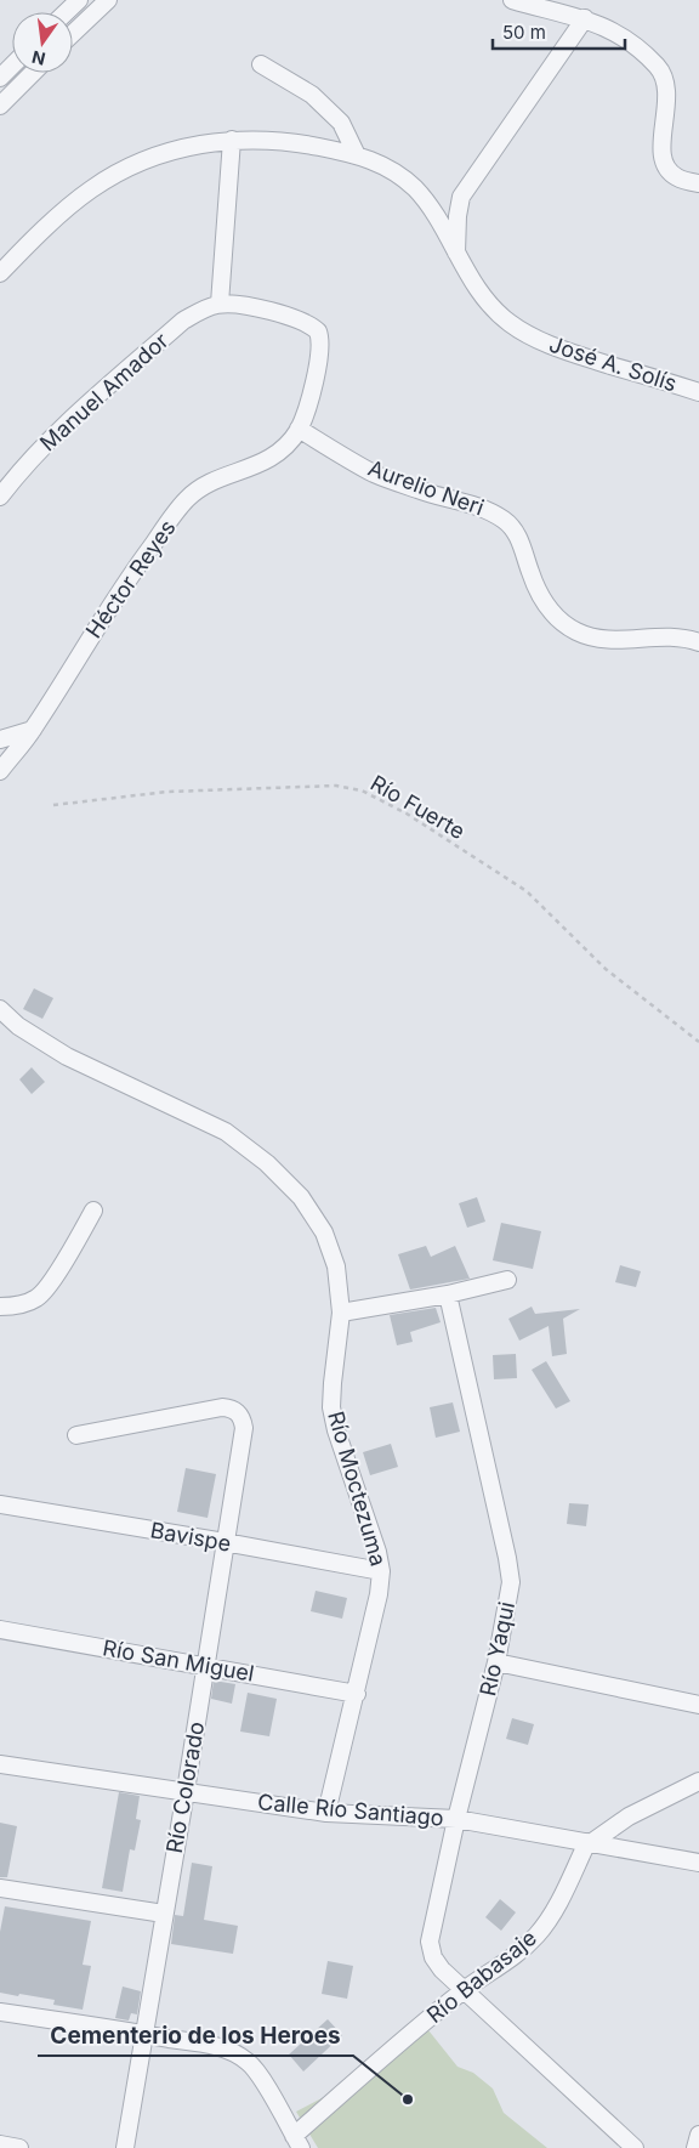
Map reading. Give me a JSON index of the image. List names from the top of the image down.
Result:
{
  "streets": {
    "street": [
      "José A. Solís",
      "Manuel Amador",
      "Aurelio Neri",
      "Héctor Reyes",
      "Río Moctezuma",
      "Bavispe",
      "Río Yaqui",
      "Río San Miguel",
      "Río Colorado",
      "Calle Río Santiago",
      "Río Babasaje"
    ],
    "path": ["Río Fuerte"]
  },
  "crossings": [
    ["Aurelio Neri", "Héctor Reyes"],
    ["Río Moctezuma", "Bavispe"],
    ["Río Moctezuma", "Río San Miguel"],
    ["Río Moctezuma", "Calle Río Santiago"],
    ["Bavispe", "Río Colorado"],
    ["Río Yaqui", "Calle Río Santiago"],
    ["Río Yaqui", "Río Babasaje"],
    ["Río San Miguel", "Río Colorado"],
    ["Río Colorado", "Calle Río Santiago"],
    ["Calle Río Santiago", "Río Babasaje"]
  ],
  "places": ["Cementerio de los Heroes"],
  "scale_bar": "50 m",
  "north": "bottom"
}
